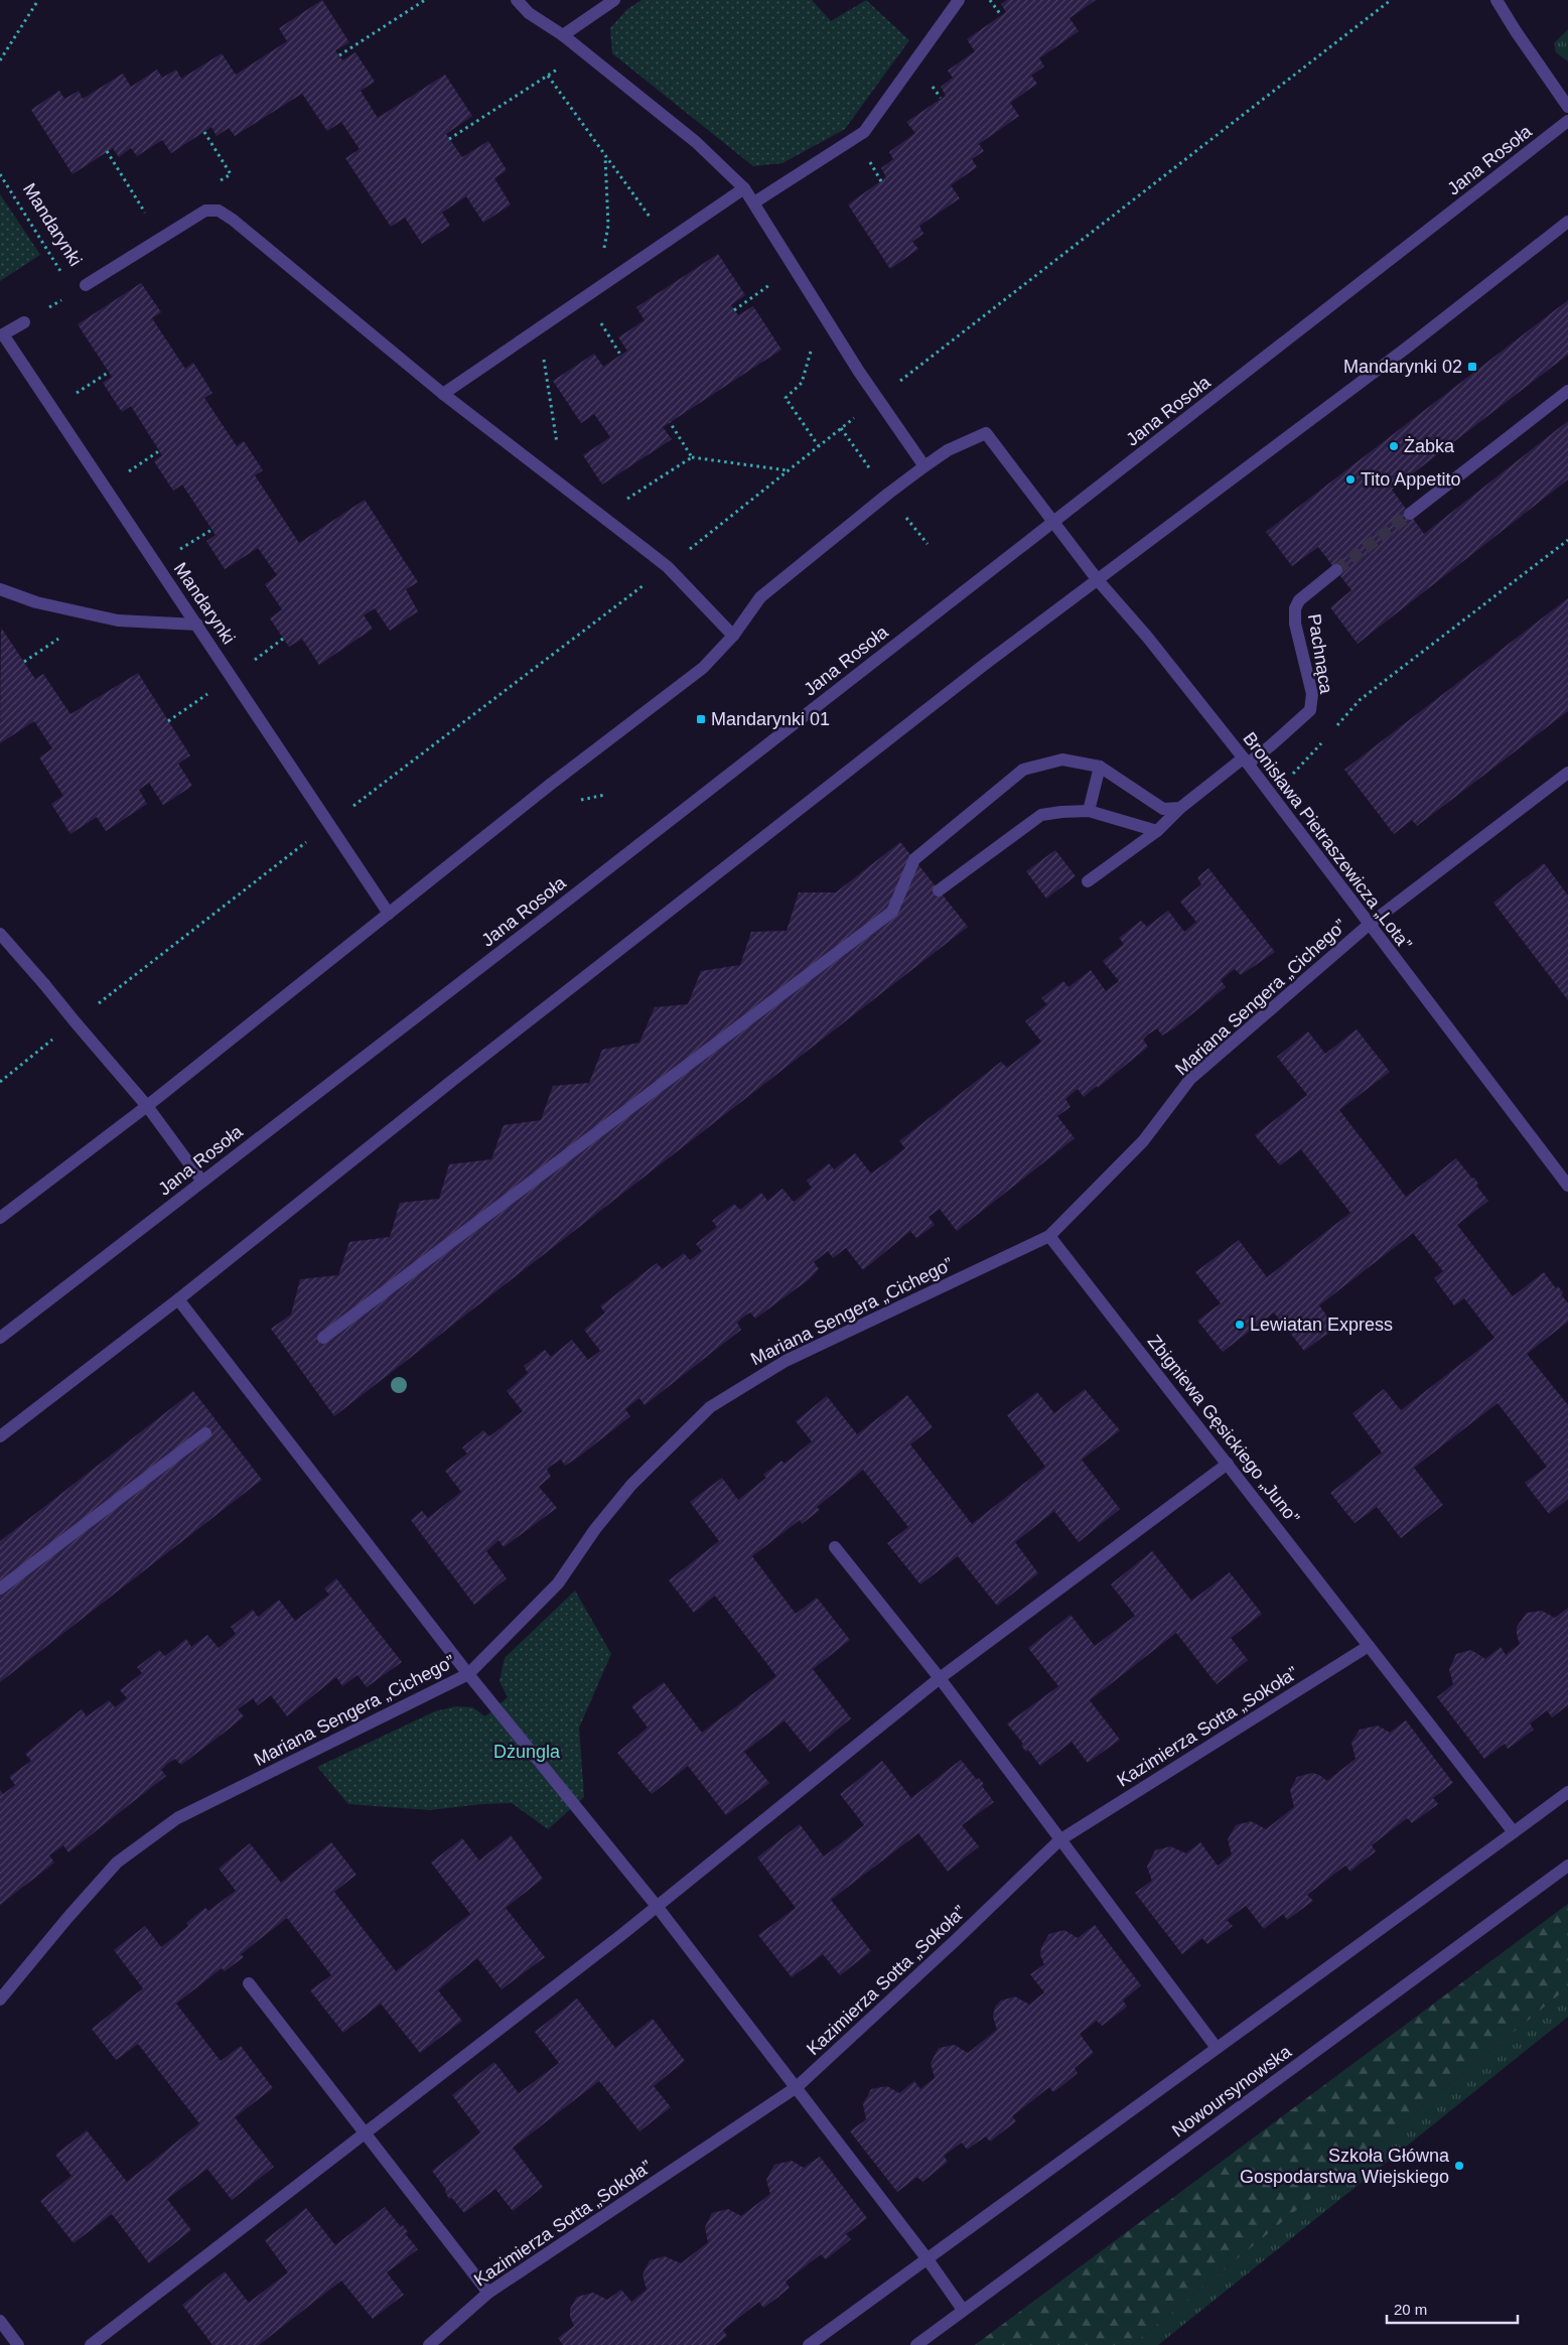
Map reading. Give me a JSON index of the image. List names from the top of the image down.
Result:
{
  "streets": {
    "street": [
      "Jana Rosoła",
      "Mandarynki",
      "Pachnąca",
      "Bronisława Pietraszewicza „Lota”",
      "Mariana Sengera „Cichego”",
      "Zbigniewa Gęsickiego „Juno”",
      "Kazimierza Sotta „Sokoła”",
      "Nowoursynowska"
    ]
  },
  "crossings": [
    ["Jana Rosoła", "Bronisława Pietraszewicza „Lota”"],
    ["Pachnąca", "Bronisława Pietraszewicza „Lota”"],
    ["Bronisława Pietraszewicza „Lota”", "Mariana Sengera „Cichego”"],
    ["Mariana Sengera „Cichego”", "Zbigniewa Gęsickiego „Juno”"],
    ["Zbigniewa Gęsickiego „Juno”", "Kazimierza Sotta „Sokoła”"]
  ],
  "parks": ["Dżungla"],
  "places": {
    "transit": ["Mandarynki 02", "Mandarynki 01"],
    "other": [
      "Żabka",
      "Tito Appetito",
      "Lewiatan Express",
      "Szkoła Główna Gospodarstwa Wiejskiego"
    ]
  },
  "scale_bar": "20 m"
}
